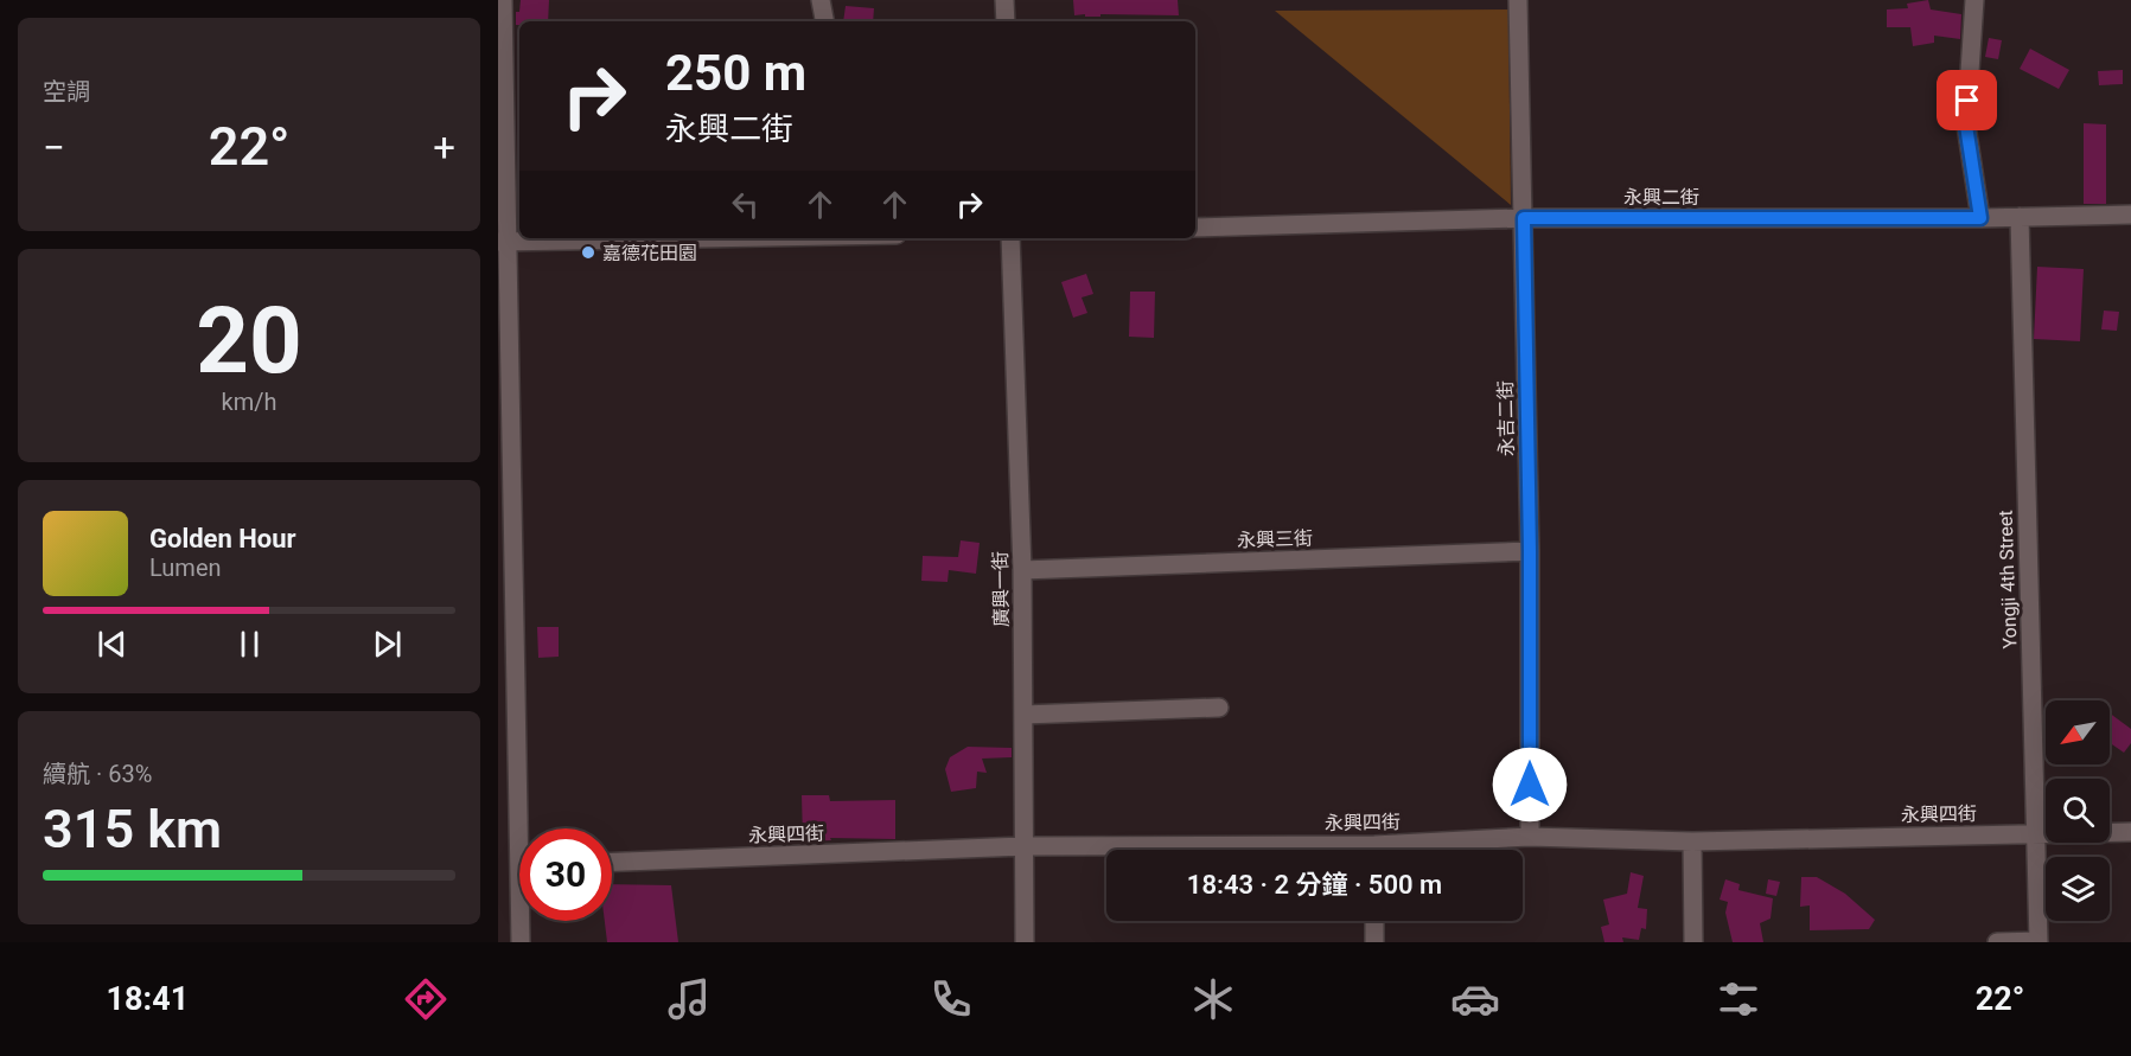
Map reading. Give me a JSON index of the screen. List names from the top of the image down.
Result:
{
  "streets": {
    "street": [
      "永興二街",
      "永吉二街",
      "永興三街",
      "Yongji 4th Street",
      "廣興一街",
      "永興四街"
    ]
  },
  "crossings": [
    ["永興二街", "永吉二街"],
    ["永興二街", "Yongji 4th Street"],
    ["永吉二街", "永興三街"],
    ["永吉二街", "永興四街"],
    ["永興三街", "廣興一街"],
    ["Yongji 4th Street", "永興四街"],
    ["廣興一街", "永興四街"]
  ],
  "places": ["嘉德花田園"],
  "north": "bottom left",
  "page": {
    "tile": [
      "空調",
      ["20", "km/h"],
      ["續航 · 63%", "315 km"]
    ],
    "turn": ["250 m", "永興二街"],
    "heat": ["−", "22°", "+"],
    "song": ["Golden Hour", "Lumen"],
    "limit": "30",
    "trip": "18:43 · 2 分鐘 · 500 m",
    "tabs": ["18:41", "22°"]
  }
}
